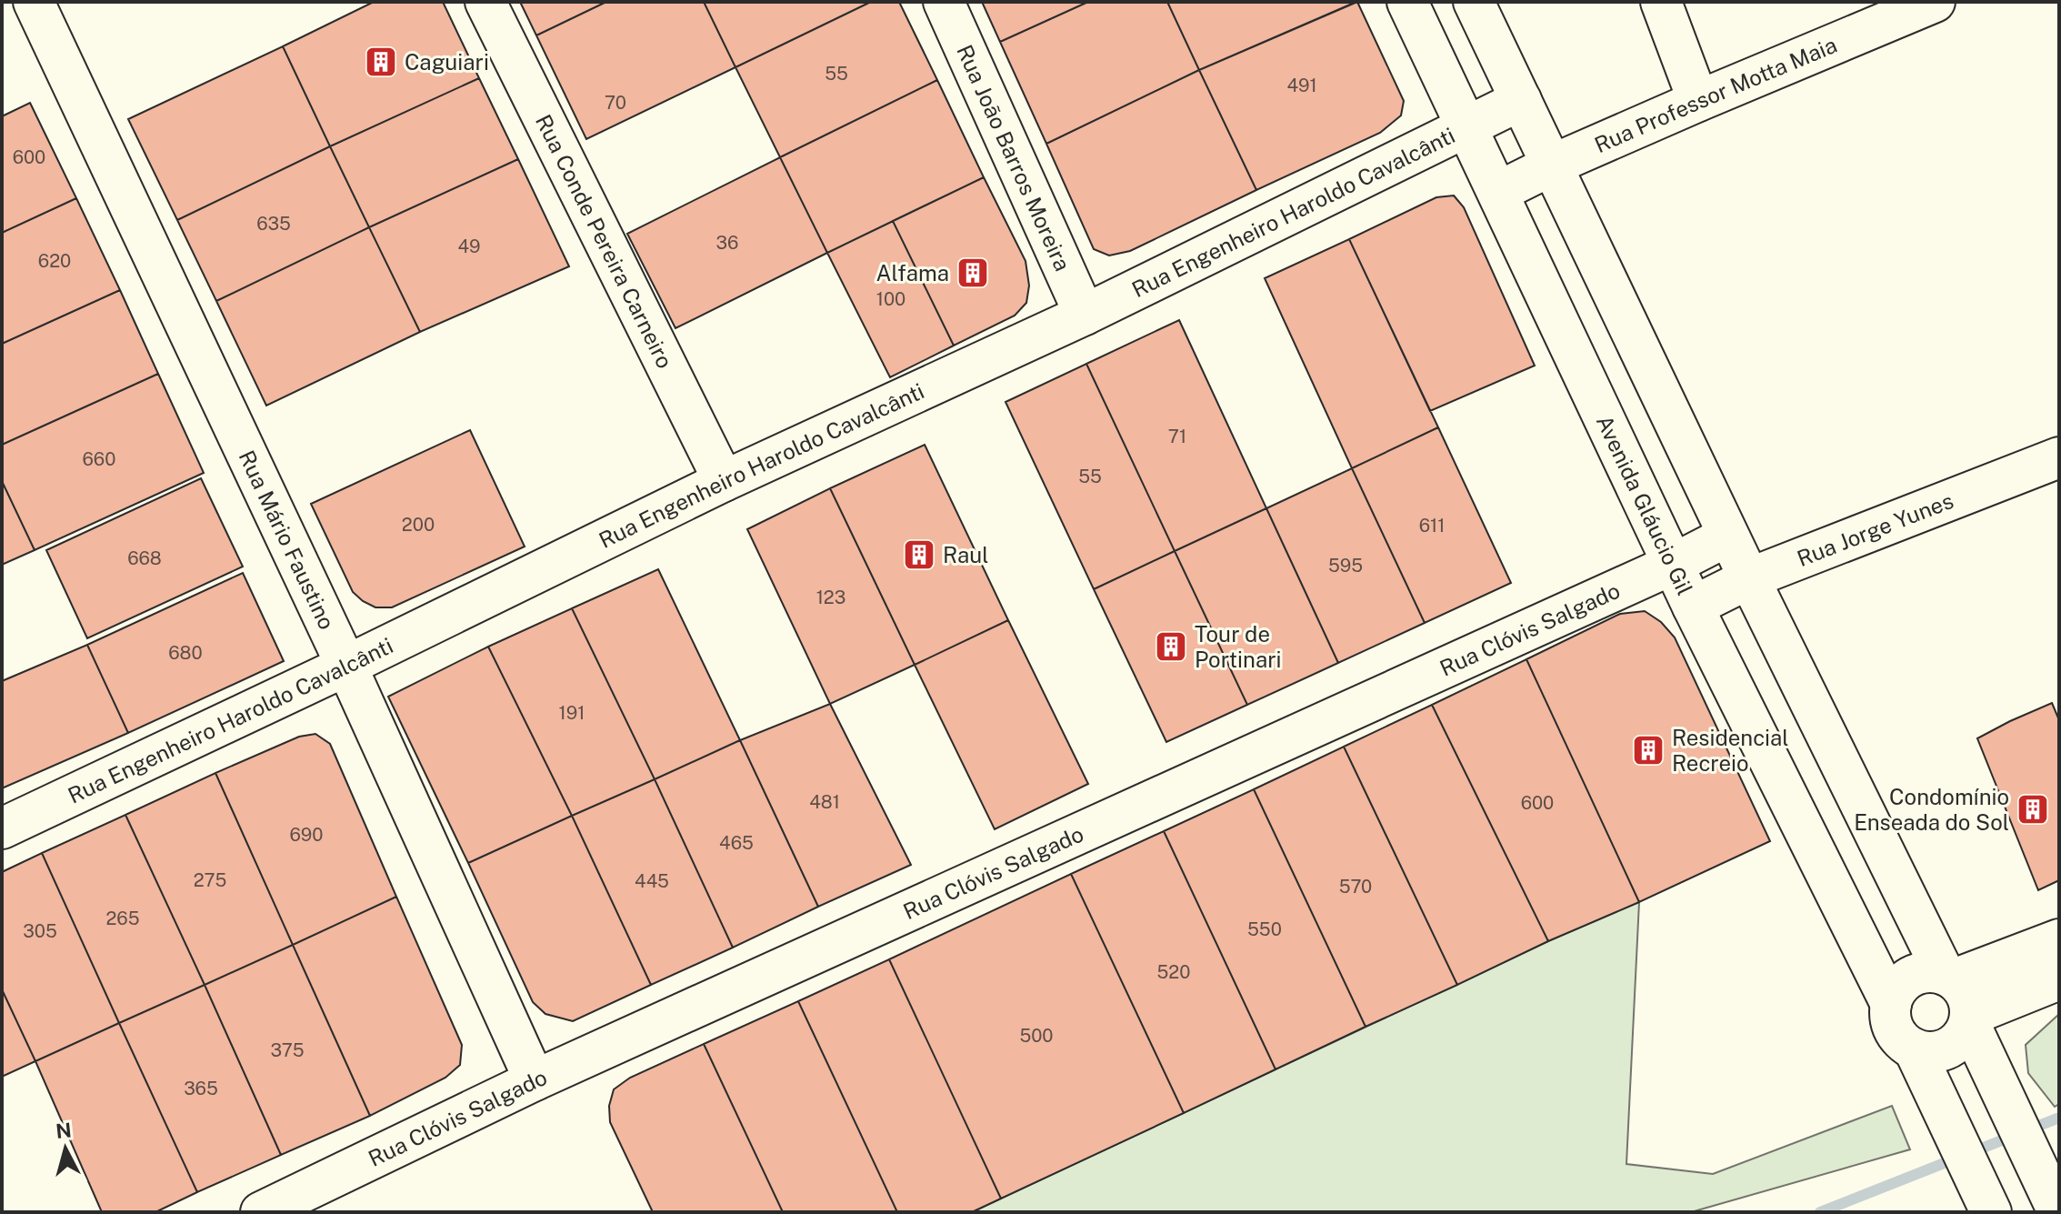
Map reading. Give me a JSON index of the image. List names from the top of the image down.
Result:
{
  "streets": {
    "street": [
      "Rua Professor Motta Maia",
      "Rua João Barros Moreira",
      "Rua Engenheiro Haroldo Cavalcânti",
      "Rua Conde Pereira Carneiro",
      "Avenida Gláucio Gil",
      "Rua Jorge Yunes",
      "Rua Mário Faustino",
      "Rua Clóvis Salgado"
    ]
  },
  "crossings": [
    ["Rua Professor Motta Maia", "Avenida Gláucio Gil"],
    ["Rua João Barros Moreira", "Rua Engenheiro Haroldo Cavalcânti"],
    ["Rua Engenheiro Haroldo Cavalcânti", "Rua Conde Pereira Carneiro"],
    ["Rua Engenheiro Haroldo Cavalcânti", "Avenida Gláucio Gil"],
    ["Rua Engenheiro Haroldo Cavalcânti", "Rua Mário Faustino"],
    ["Avenida Gláucio Gil", "Rua Jorge Yunes"],
    ["Avenida Gláucio Gil", "Rua Clóvis Salgado"],
    ["Rua Mário Faustino", "Rua Clóvis Salgado"]
  ],
  "places": {
    "building": [
      "Caguiari",
      "Alfama",
      "Raul",
      "Tour de Portinari",
      "Residencial Recreio",
      "Condomínio Enseada do Sol"
    ]
  },
  "house_numbers": [
    "55",
    "491",
    "70",
    "600",
    "635",
    "36",
    "49",
    "620",
    "100",
    "71",
    "660",
    "55",
    "200",
    "611",
    "668",
    "595",
    "123",
    "680",
    "191",
    "481",
    "600",
    "690",
    "465",
    "275",
    "445",
    "570",
    "265",
    "550",
    "305",
    "520",
    "500",
    "375",
    "365"
  ],
  "north": "top"
}
